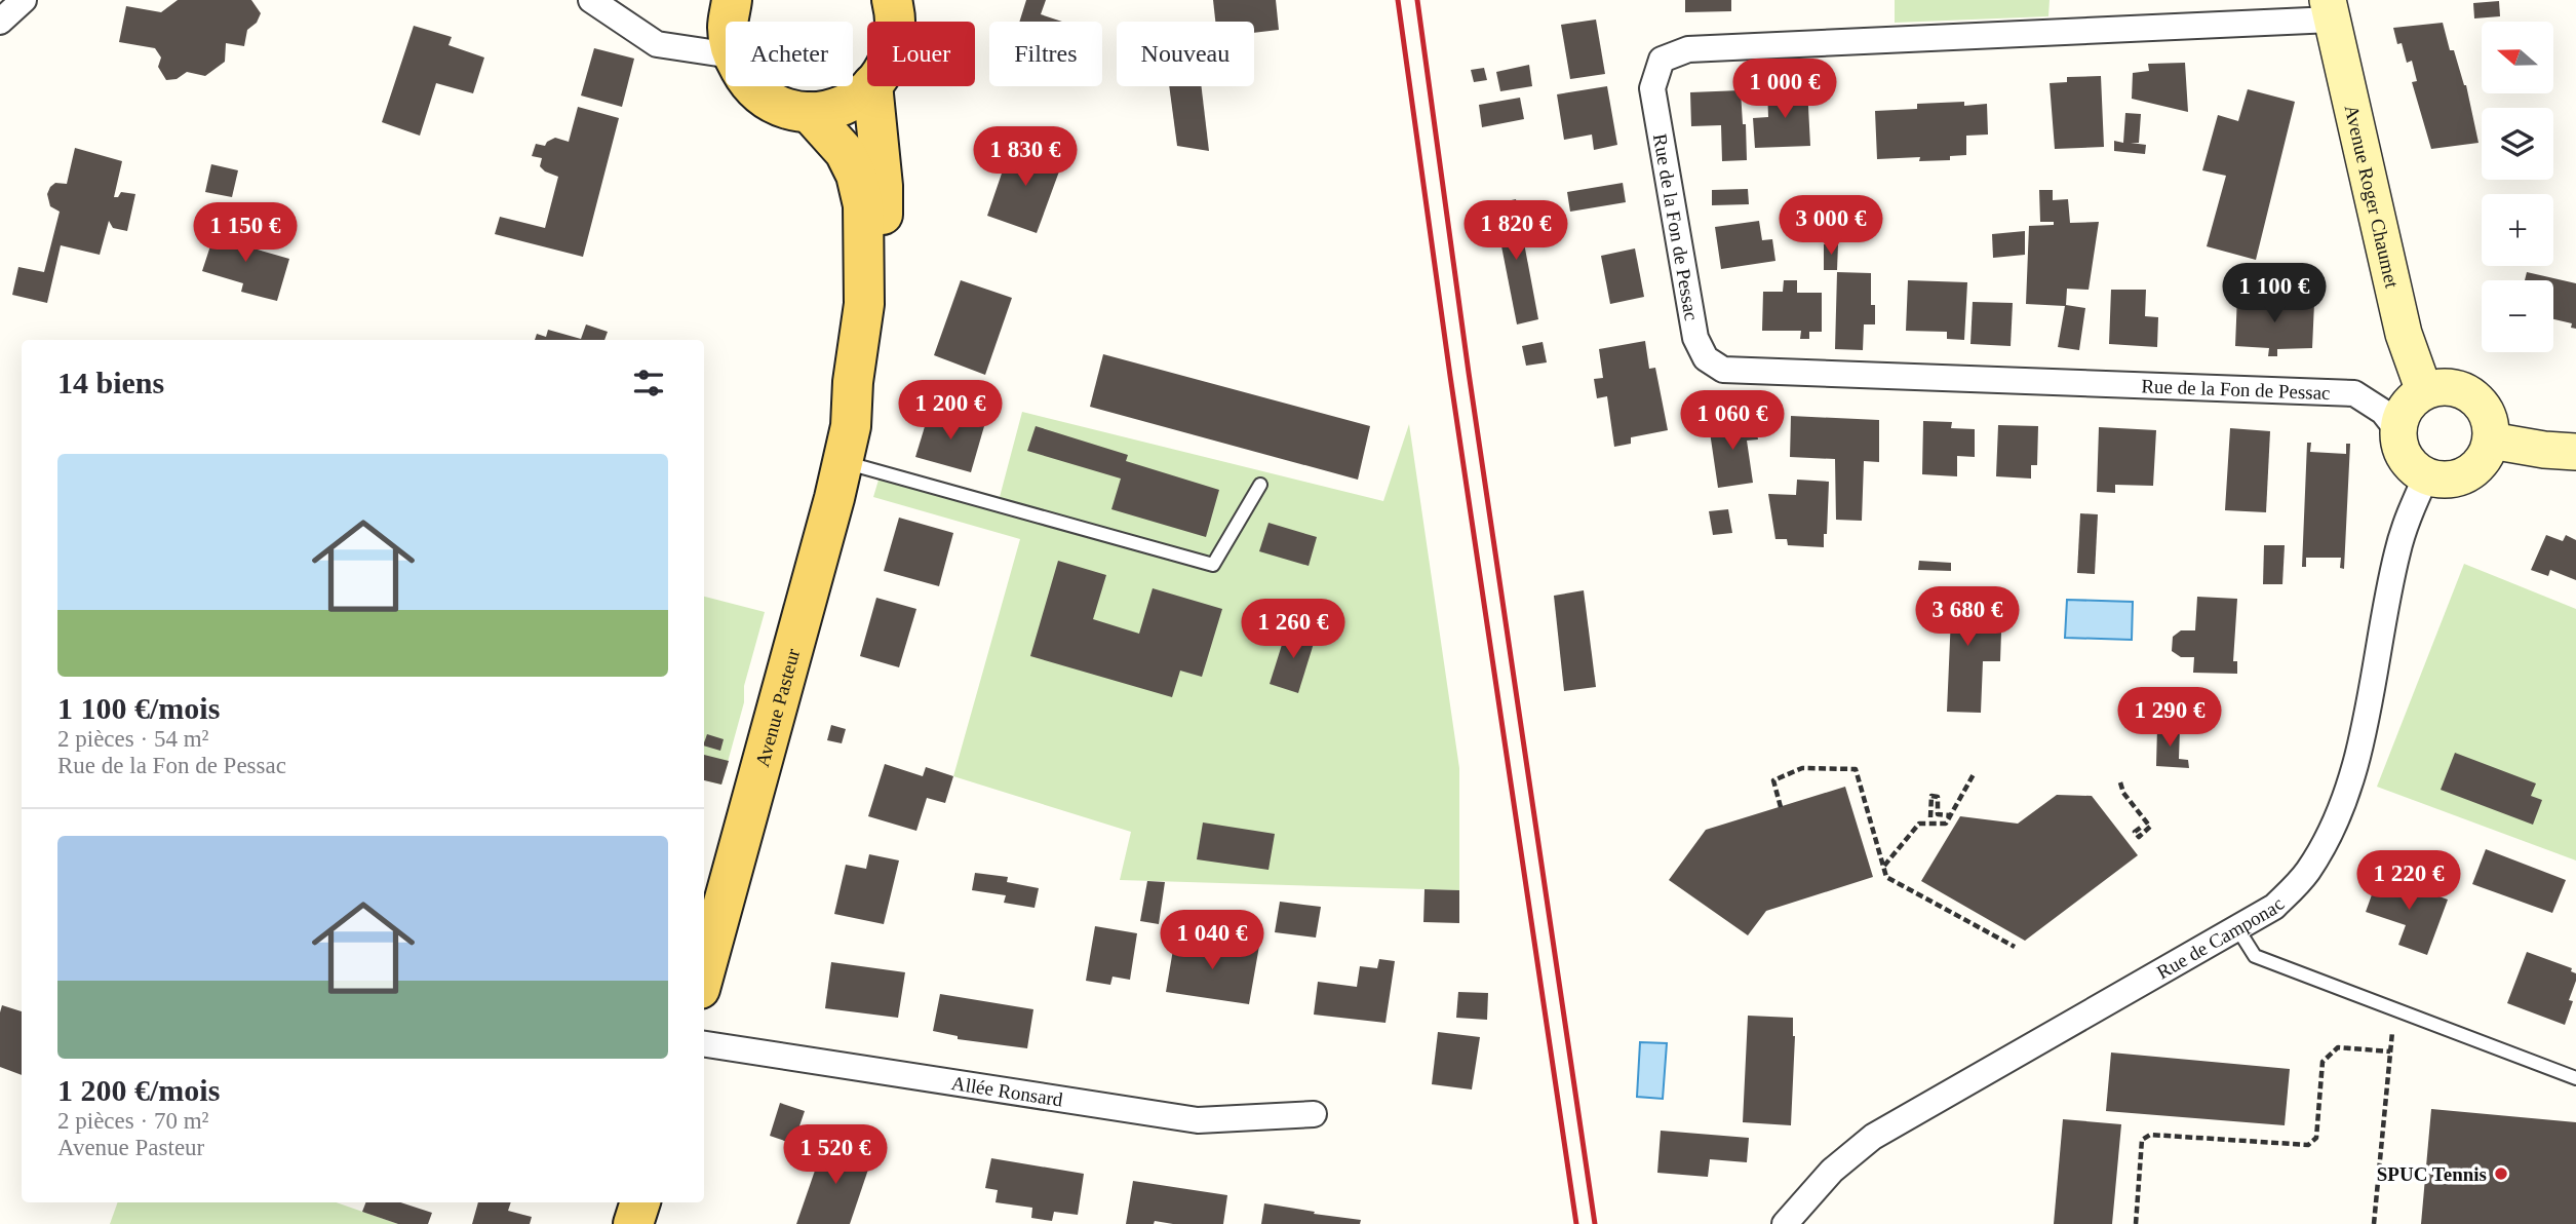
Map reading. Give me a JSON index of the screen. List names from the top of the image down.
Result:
{
  "streets": {
    "main road": ["Avenue Pasteur"],
    "street": [
      "Avenue Roger Chaumet",
      "Rue de la Fon de Pessac",
      "Rue de Camponac",
      "Allée Ronsard"
    ]
  },
  "crossings": [
    ["Avenue Roger Chaumet", "Rue de la Fon de Pessac"],
    ["Avenue Roger Chaumet", "Rue de Camponac"],
    ["Rue de la Fon de Pessac", "Rue de Camponac"]
  ],
  "places": ["SPUC Tennis"],
  "north": "left",
  "page": {
    "map_buttons": ["+", "−"],
    "chip": [
      "Acheter",
      "Louer",
      "Filtres",
      "Nouveau"
    ],
    "price": [
      "1 000 €",
      "1 830 €",
      "3 000 €",
      "1 820 €",
      "1 150 €",
      "1 100 €",
      "1 200 €",
      "1 060 €",
      "3 680 €",
      "1 260 €",
      "1 290 €",
      "1 220 €",
      "1 040 €",
      "1 520 €"
    ],
    "heading": "14 biens",
    "list": [
      {
        "name": "1 100 €/mois",
        "note": "2 pièces · 54 m² · Rue de la Fon de Pessac"
      },
      {
        "name": "1 200 €/mois",
        "note": "2 pièces · 70 m² · Avenue Pasteur"
      }
    ]
  }
}
